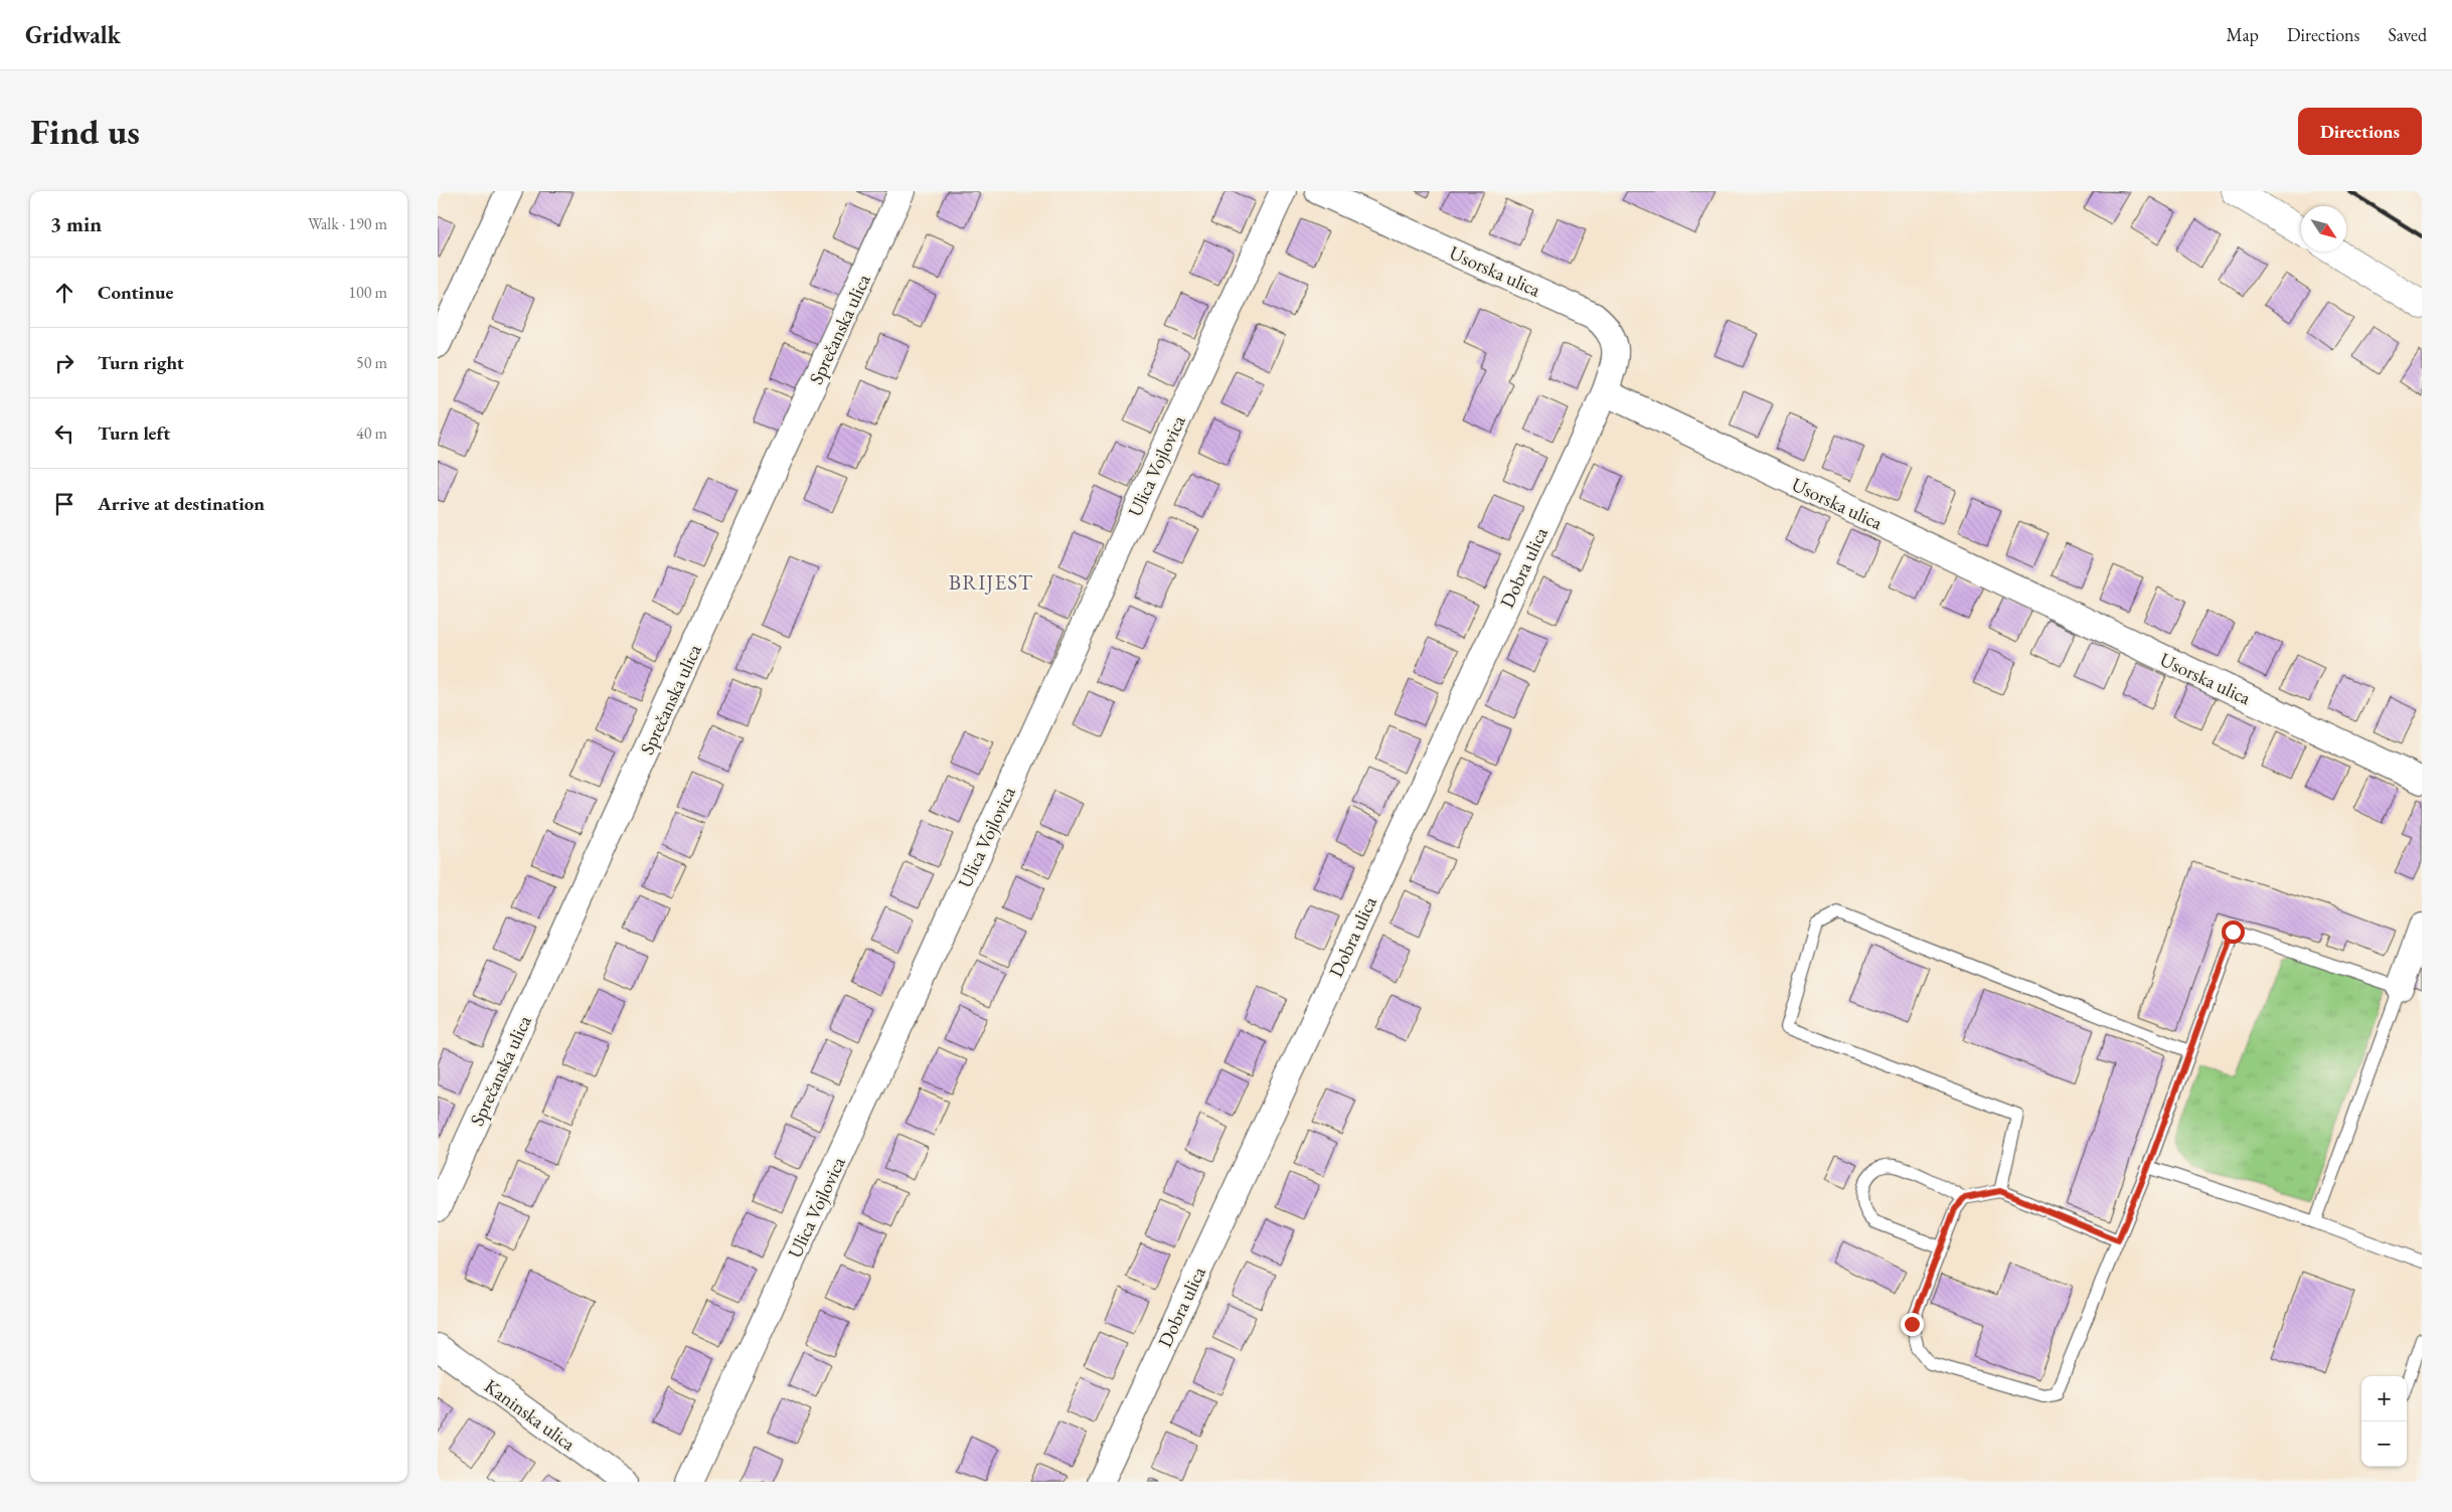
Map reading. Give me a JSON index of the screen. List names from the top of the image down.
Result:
{
  "streets": {
    "street": [
      "Usorska ulica",
      "Sprečanska ulica",
      "Ulica Vojlovica",
      "Dobra ulica",
      "Kaninska ulica"
    ]
  },
  "crossings": [
    ["Usorska ulica", "Dobra ulica"]
  ],
  "districts": ["BRIJEST"],
  "north": "bottom right",
  "page": {
    "header": "Gridwalk",
    "nav": ["Map", "Directions", "Saved"],
    "buttons": "Directions",
    "title": "Find us",
    "heading": ["3 min", "Walk · 190 m"],
    "list": [
      ["Continue", "100 m"],
      ["Turn right", "50 m"],
      ["Turn left", "40 m"],
      "Arrive at destination"
    ],
    "map_buttons": ["+", "−"]
  }
}
